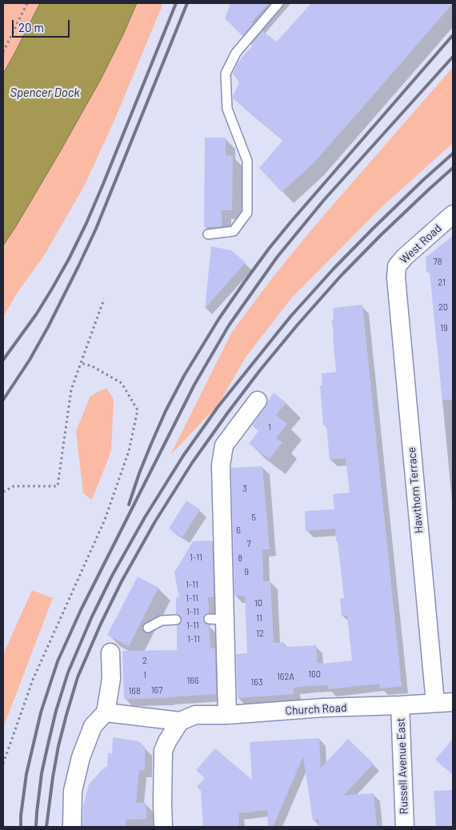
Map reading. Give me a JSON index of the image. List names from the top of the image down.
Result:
{
  "streets": {
    "street": [
      "West Road",
      "Hawthorn Terrace",
      "Church Road",
      "Russell Avenue East"
    ]
  },
  "crossings": [
    ["West Road", "Hawthorn Terrace"],
    ["Hawthorn Terrace", "Church Road"],
    ["Church Road", "Russell Avenue East"]
  ],
  "water": ["Spencer Dock"],
  "house_numbers": [
    "78",
    "21",
    "20",
    "19",
    "1",
    "3",
    "5",
    "6",
    "7",
    "1-11",
    "8",
    "9",
    "1-11",
    "1-11",
    "10",
    "1-11",
    "11",
    "1-11",
    "12",
    "1-11",
    "2",
    "160",
    "1",
    "162A",
    "166",
    "163",
    "167",
    "168"
  ],
  "scale_bar": "20 m"
}
